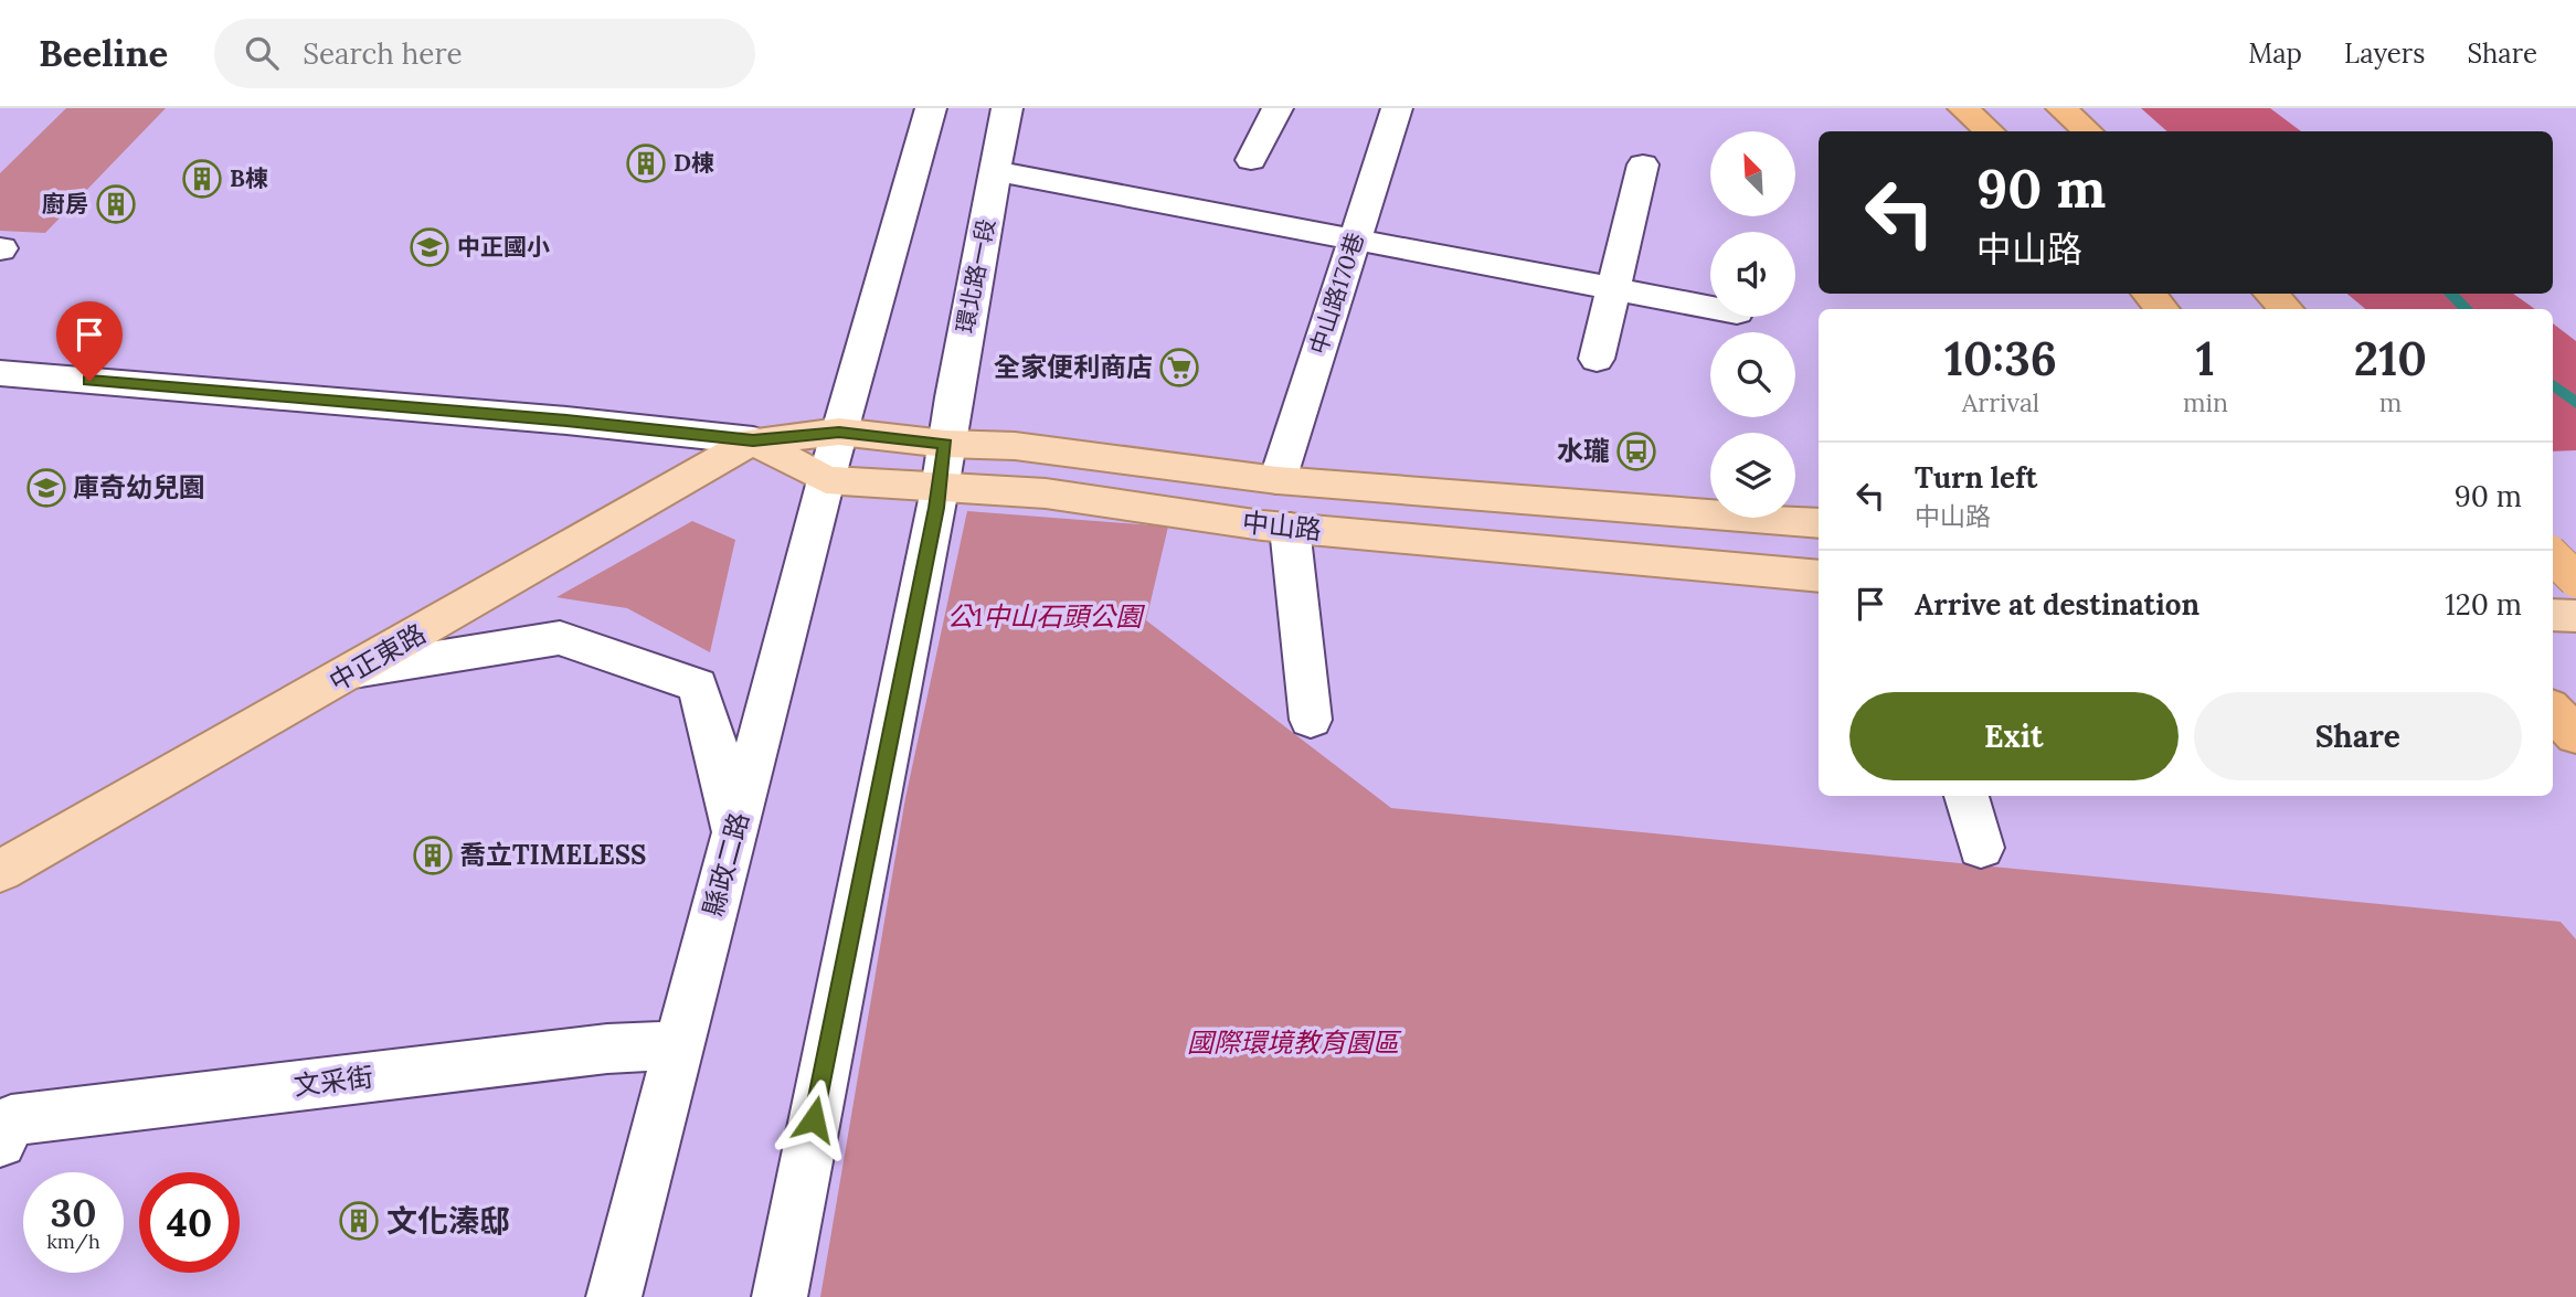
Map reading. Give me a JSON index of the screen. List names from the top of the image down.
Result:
{
  "streets": {
    "main road": ["中山路", "中正東路"],
    "street": [
      "環北路一段",
      "中山路170巷",
      "縣政二路",
      "文采街"
    ]
  },
  "crossings": [
    ["環北路一段", "中山路"],
    ["中山路170巷", "中山路"],
    ["中山路", "中正東路"],
    ["中山路", "縣政二路"],
    ["縣政二路", "文采街"]
  ],
  "parks": ["公1中山石頭公園", "國際環境教育園區"],
  "places": {
    "building": [
      "D棟",
      "B棟",
      "廚房",
      "喬立TIMELESS",
      "文化溱邸"
    ],
    "school or university": ["中正國小", "庫奇幼兒園"],
    "supermarket": ["全家便利商店"],
    "bus stop": ["水瓏"]
  },
  "north": "top left",
  "page": {
    "header": "Beeline",
    "search": "Search here",
    "nav": ["Map", "Layers", "Share"],
    "turn": ["90 m", "中山路"],
    "eta": [
      "10:36",
      "Arrival",
      "1",
      "min",
      "210",
      "m"
    ],
    "list": [
      {
        "name": "Turn left",
        "note": "中山路",
        "value": "90 m"
      },
      {
        "name": "Arrive at destination",
        "value": "120 m"
      }
    ],
    "buttons": ["Exit", "Share"],
    "speed": "30 km/h",
    "limit": "40"
  }
}
